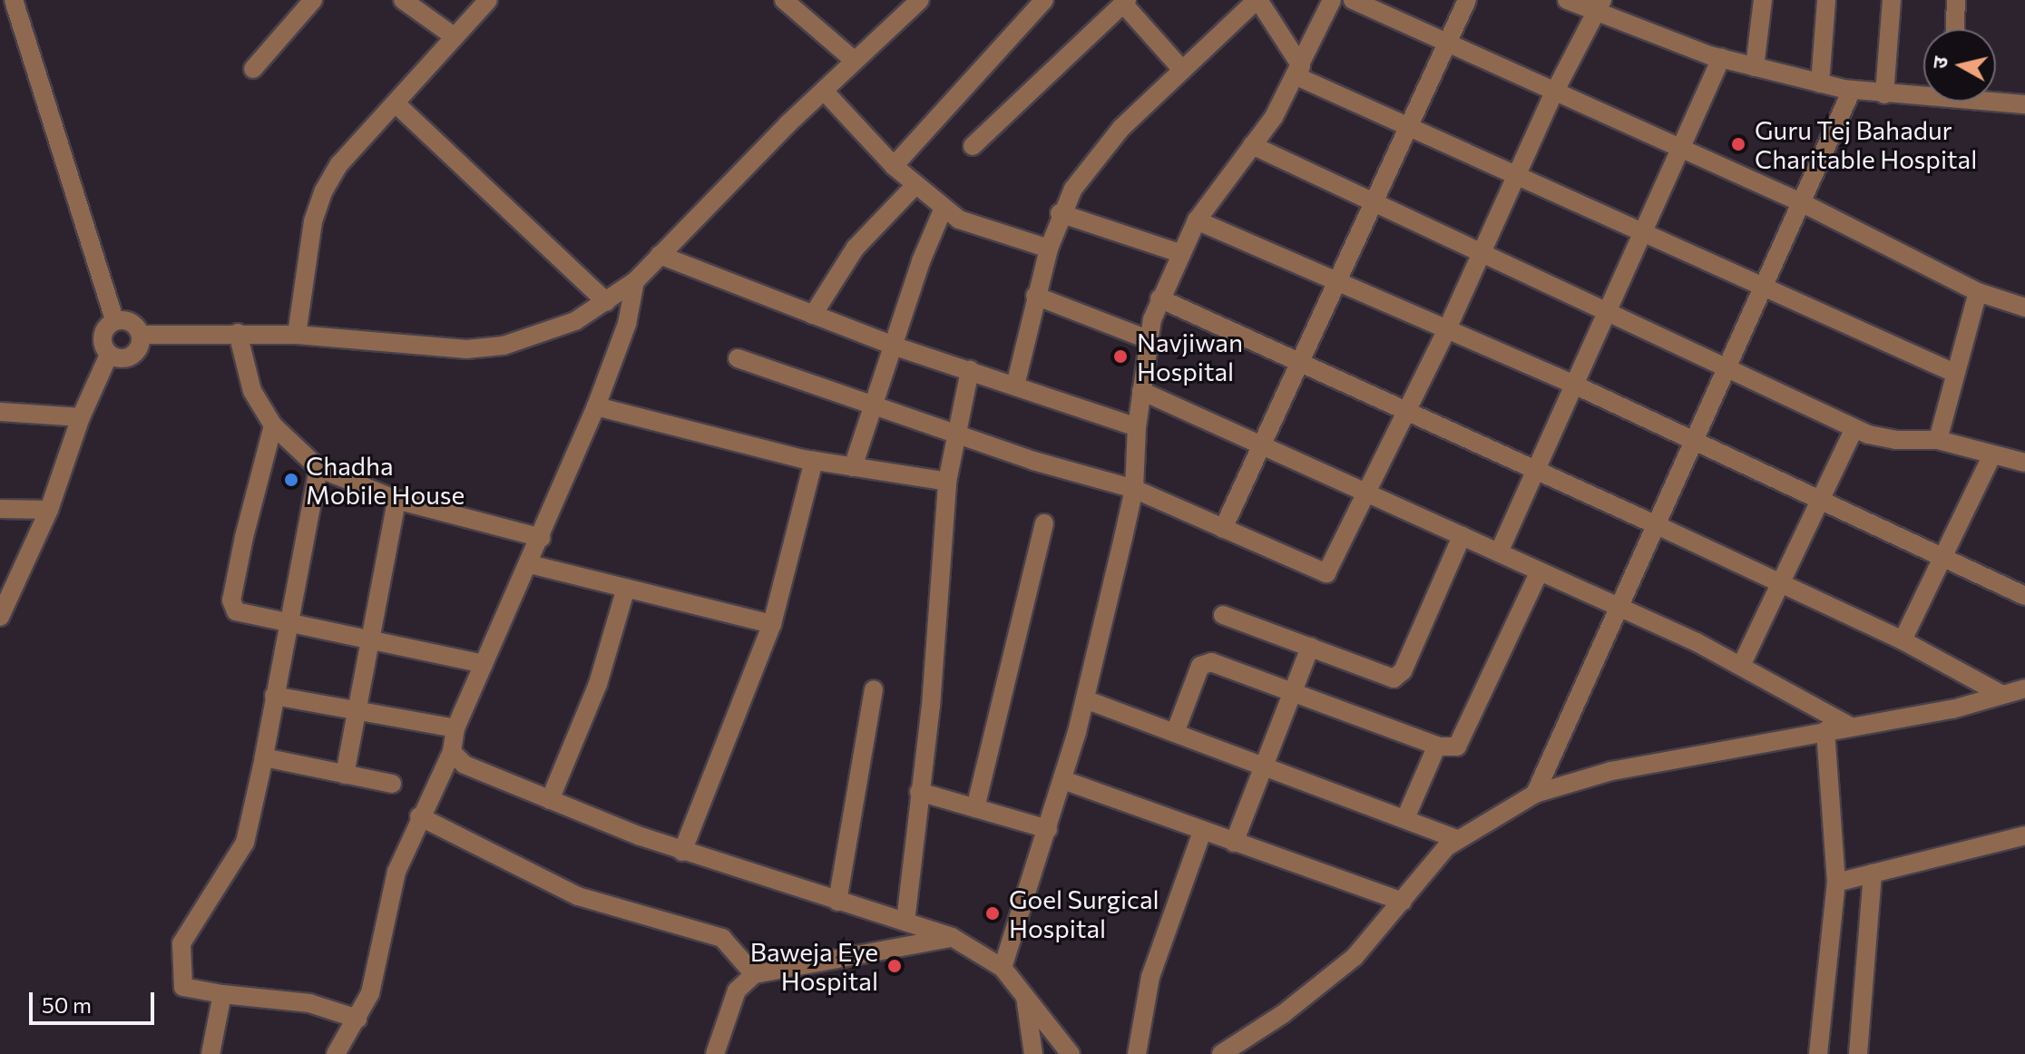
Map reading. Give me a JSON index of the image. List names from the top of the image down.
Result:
{
  "places": [
    "Guru Tej Bahadur Charitable Hospital",
    "Navjiwan Hospital",
    "Chadha Mobile House",
    "Goel Surgical Hospital",
    "Baweja Eye Hospital"
  ],
  "scale_bar": "50 m",
  "north": "left"
}
